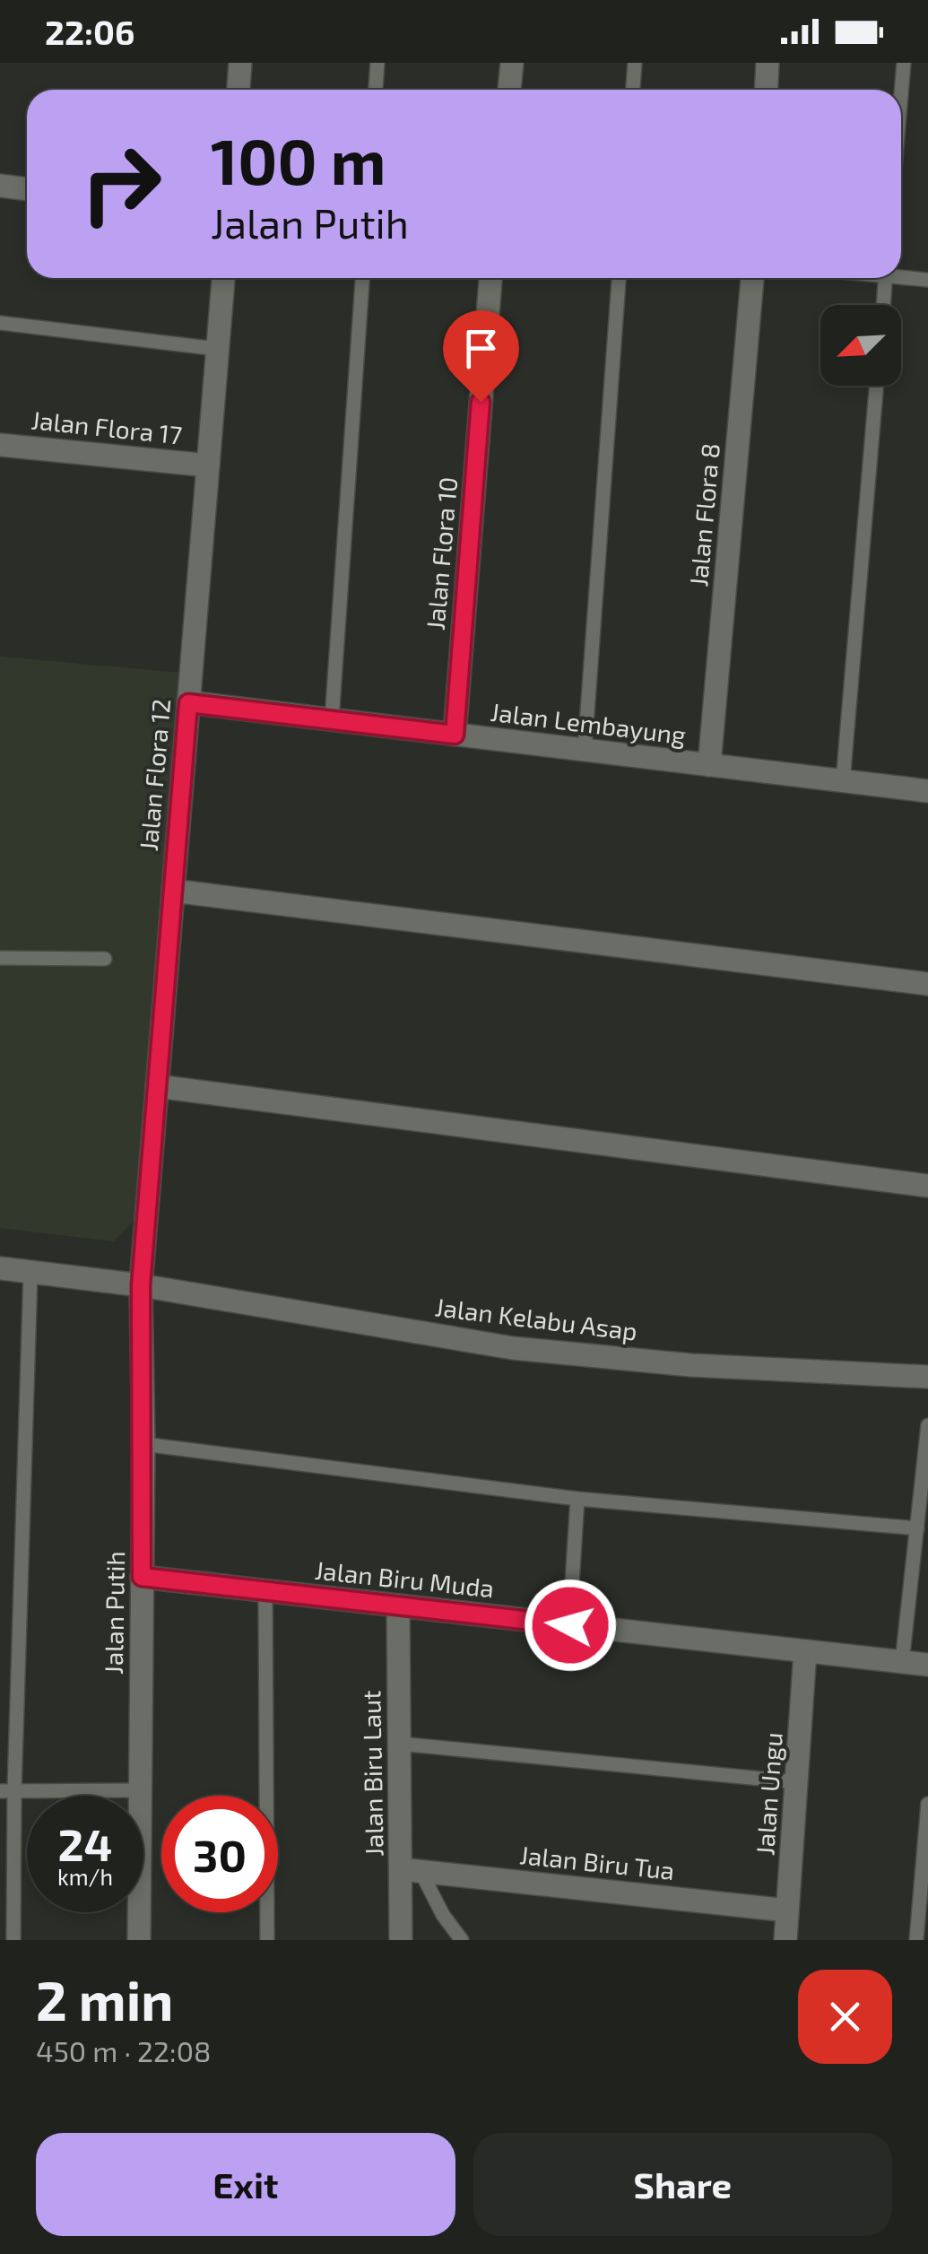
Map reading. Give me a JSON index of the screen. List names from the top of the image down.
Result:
{
  "streets": {
    "street": [
      "Jalan Flora 17",
      "Jalan Flora 8",
      "Jalan Flora 10",
      "Jalan Lembayung",
      "Jalan Flora 12",
      "Jalan Kelabu Asap",
      "Jalan Biru Muda",
      "Jalan Putih",
      "Jalan Biru Laut",
      "Jalan Ungu",
      "Jalan Biru Tua"
    ]
  },
  "crossings": [
    ["Jalan Flora 17", "Jalan Flora 12"],
    ["Jalan Flora 8", "Jalan Lembayung"],
    ["Jalan Flora 10", "Jalan Lembayung"],
    ["Jalan Lembayung", "Jalan Flora 12"],
    ["Jalan Flora 12", "Jalan Kelabu Asap"],
    ["Jalan Flora 12", "Jalan Putih"],
    ["Jalan Kelabu Asap", "Jalan Putih"],
    ["Jalan Biru Muda", "Jalan Putih"],
    ["Jalan Biru Muda", "Jalan Biru Laut"],
    ["Jalan Biru Muda", "Jalan Ungu"],
    ["Jalan Biru Laut", "Jalan Biru Tua"],
    ["Jalan Ungu", "Jalan Biru Tua"]
  ],
  "north": "bottom left",
  "page": {
    "status": "22:06",
    "turn": ["100 m", "Jalan Putih"],
    "speed": "24 km/h",
    "limit": "30",
    "heading": ["2 min", "450 m · 22:08"],
    "buttons": ["Exit", "Share"]
  }
}
